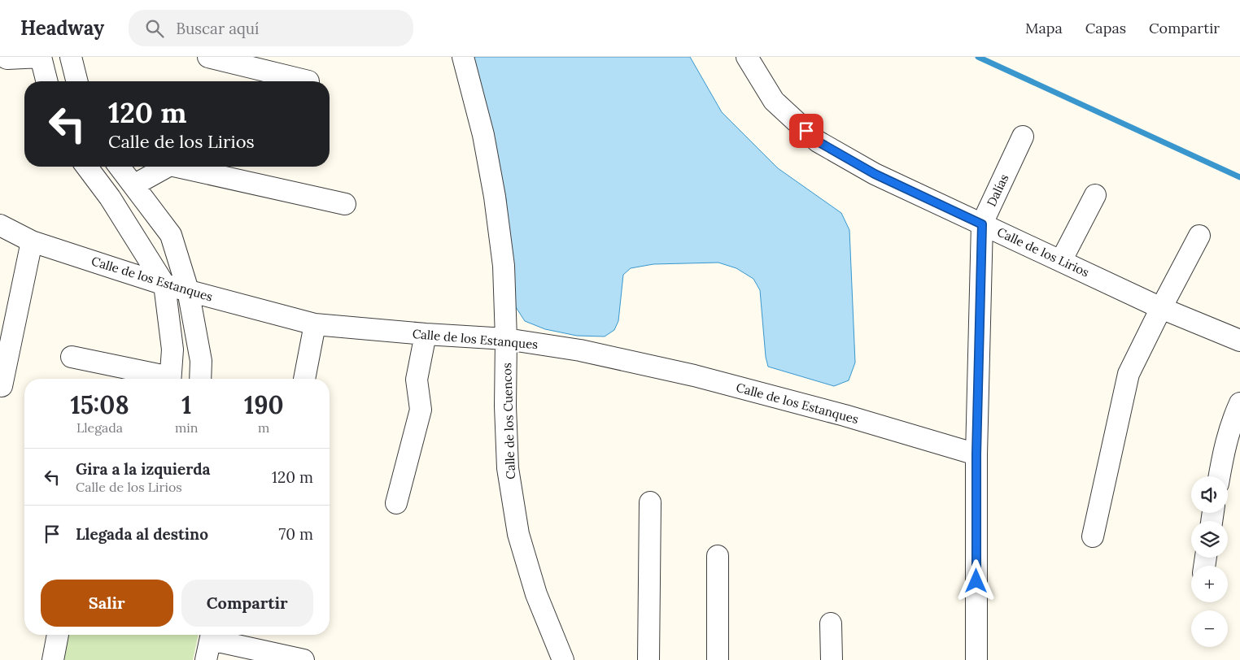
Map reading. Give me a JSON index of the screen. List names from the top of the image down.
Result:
{
  "streets": {
    "street": [
      "Dalías",
      "Calle de los Lirios",
      "Calle de los Estanques",
      "Calle de los Cuencos"
    ]
  },
  "crossings": [
    ["Dalías", "Calle de los Lirios"],
    ["Dalías", "Calle de los Estanques"],
    ["Calle de los Estanques", "Calle de los Cuencos"]
  ],
  "page": {
    "header": "Headway",
    "search": "Buscar aquí",
    "nav": ["Mapa", "Capas", "Compartir"],
    "turn": ["120 m", "Calle de los Lirios"],
    "eta": [
      "15:08",
      "Llegada",
      "1",
      "min",
      "190",
      "m"
    ],
    "list": [
      {
        "name": "Gira a la izquierda",
        "note": "Calle de los Lirios",
        "value": "120 m"
      },
      {
        "name": "Llegada al destino",
        "value": "70 m"
      }
    ],
    "map_buttons": ["+", "−"],
    "buttons": ["Salir", "Compartir"]
  }
}
